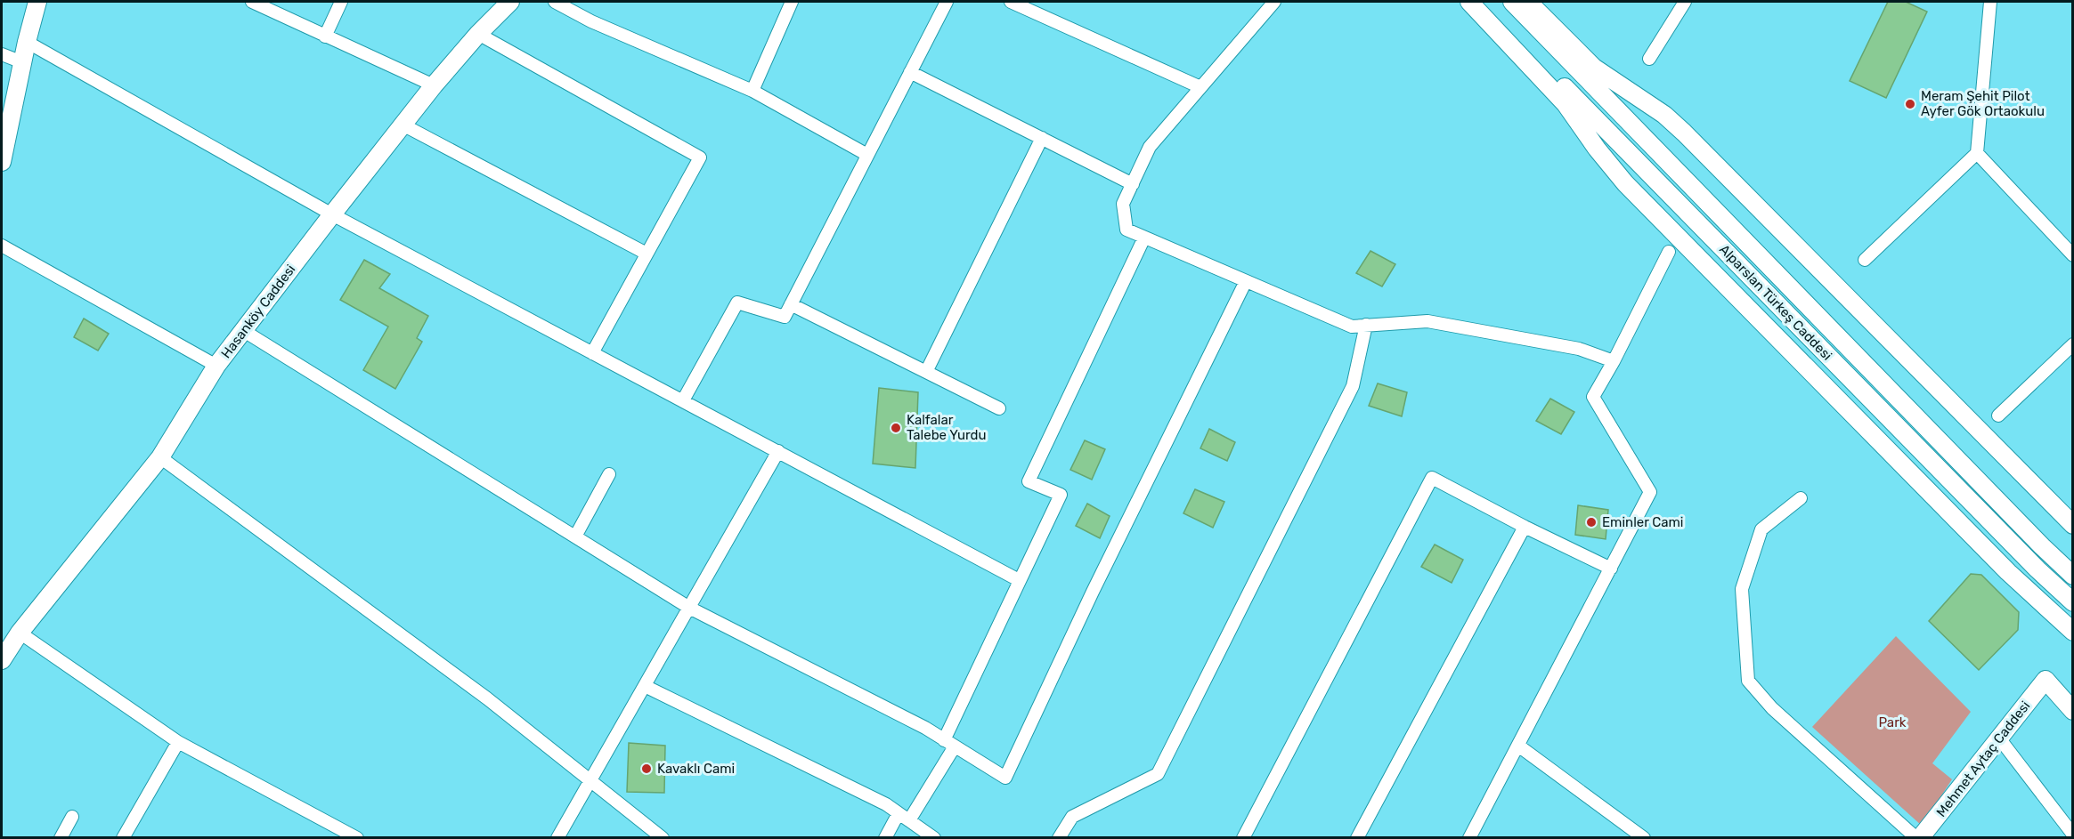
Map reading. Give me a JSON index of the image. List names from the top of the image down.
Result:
{
  "streets": {
    "main road": ["Alparslan Türkeş Caddesi", "Hasanköy Caddesi", "Mehmet Aytaç Caddesi"]
  },
  "parks": ["Park"],
  "places": [
    "Meram Şehit Pilot Ayfer Gök Ortaokulu",
    "Kalfalar Talebe Yurdu",
    "Eminler Cami",
    "Kavaklı Cami"
  ]
}
